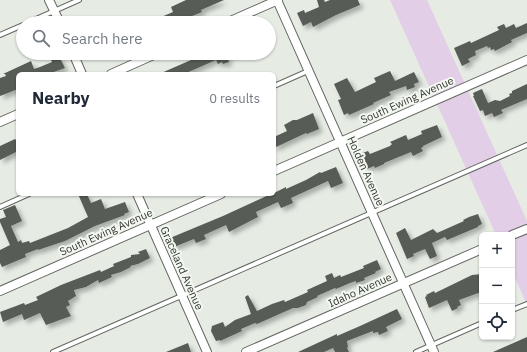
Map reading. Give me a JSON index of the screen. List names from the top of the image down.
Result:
{
  "streets": {
    "street": [
      "South Ewing Avenue",
      "Holden Avenue",
      "Graceland Avenue",
      "Idaho Avenue"
    ]
  },
  "crossings": [
    ["South Ewing Avenue", "Holden Avenue"],
    ["South Ewing Avenue", "Graceland Avenue"],
    ["Holden Avenue", "Idaho Avenue"]
  ],
  "page": {
    "search": "Search here",
    "heading": ["Nearby", "0 results"],
    "map_buttons": ["+", "−"]
  }
}
